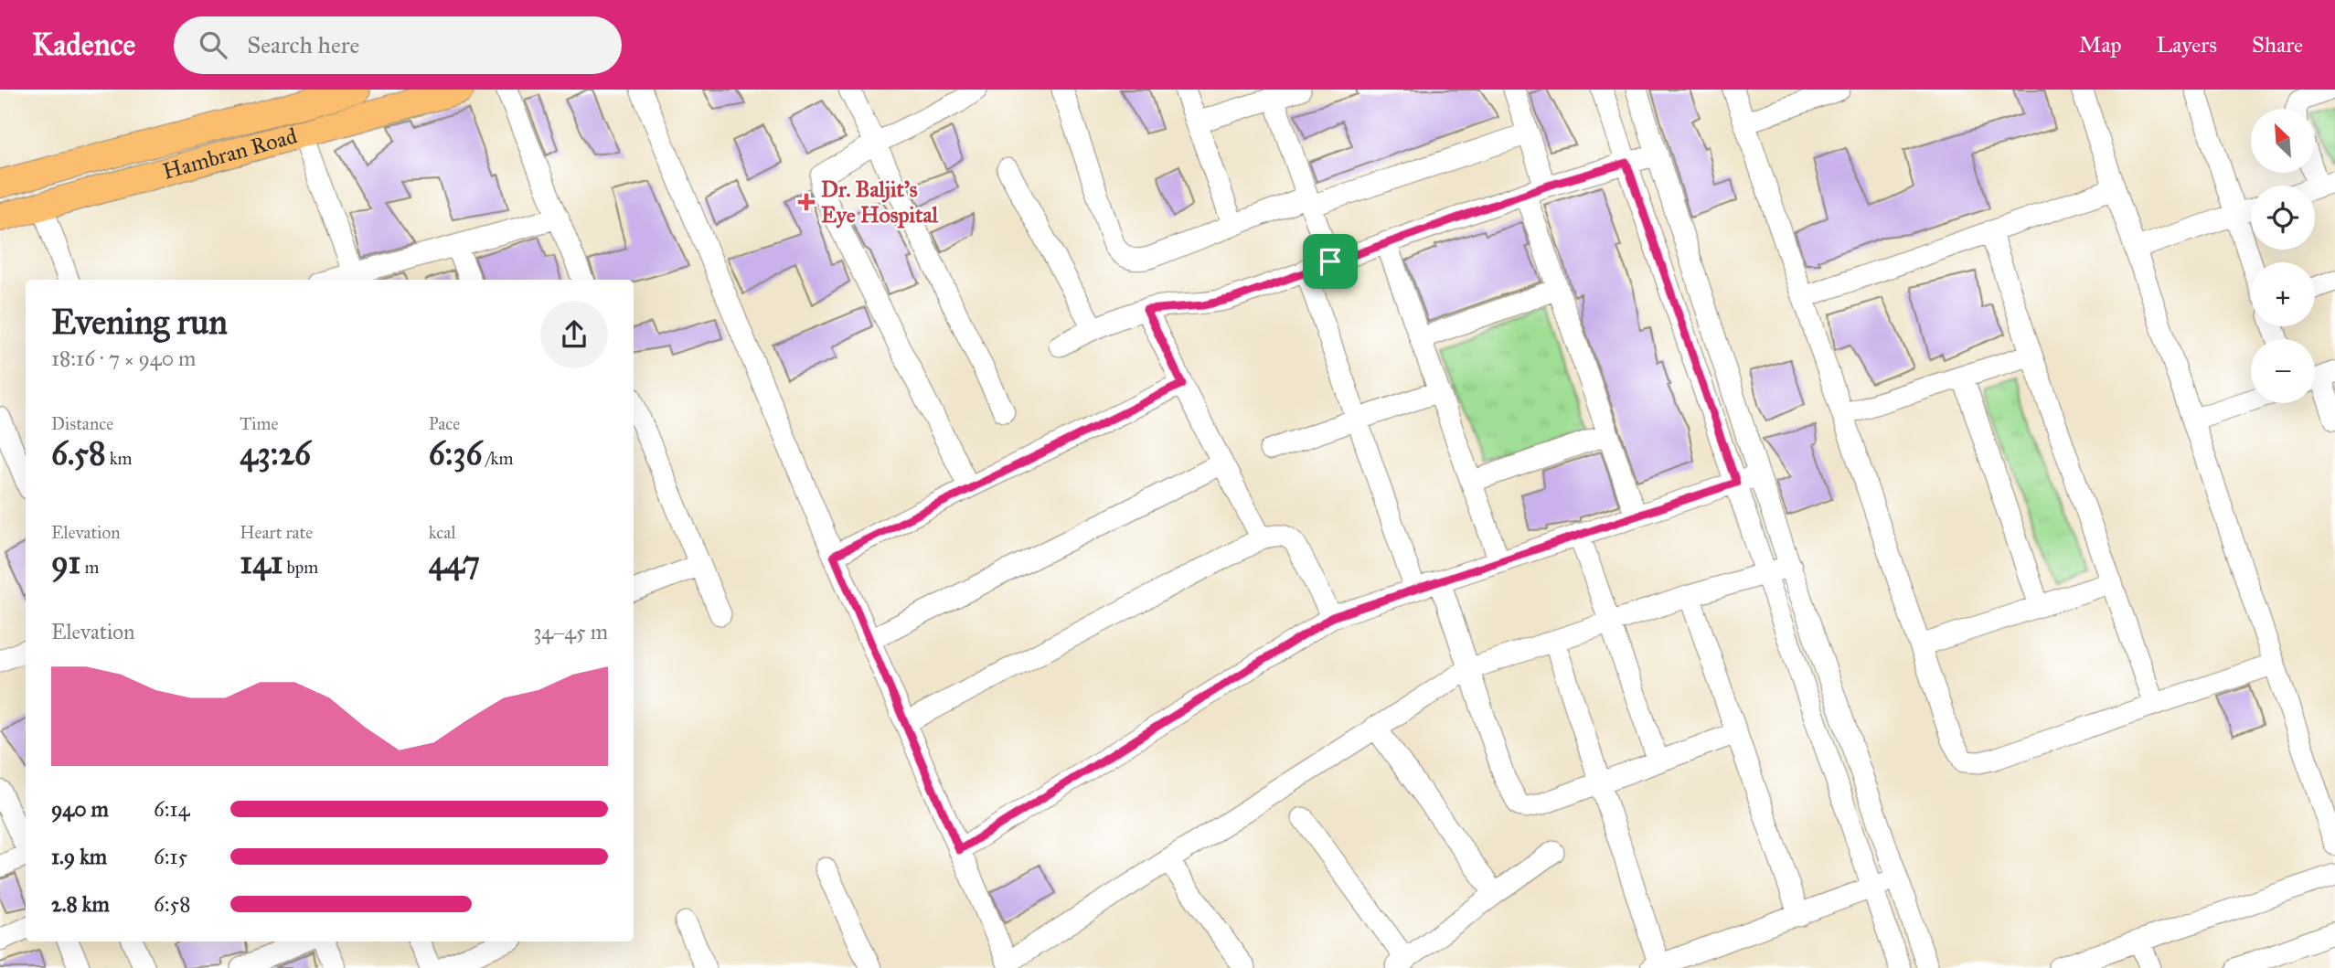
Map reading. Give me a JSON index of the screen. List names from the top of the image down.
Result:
{
  "streets": {
    "main road": ["Hambran Road"]
  },
  "places": {
    "health": ["Dr. Baljit's Eye Hospital"]
  },
  "north": "top left",
  "page": {
    "header": "Kadence",
    "search": "Search here",
    "nav": ["Map", "Layers", "Share"],
    "map_buttons": ["+", "−"],
    "heading": ["Evening run", "18:16 · 7 × 940 m"],
    "stats": [
      ["Distance", "6.58 km"],
      ["Time", "43:26"],
      ["Pace", "6:36 /km"],
      ["Elevation", "91 m"],
      ["Heart rate", "141 bpm"],
      ["kcal", "447"]
    ],
    "chart": ["Elevation", "34–45 m"],
    "list": [
      {
        "name": "940 m",
        "note": "6:14"
      },
      {
        "name": "1.9 km",
        "note": "6:15"
      },
      {
        "name": "2.8 km",
        "note": "6:58"
      }
    ]
  }
}
